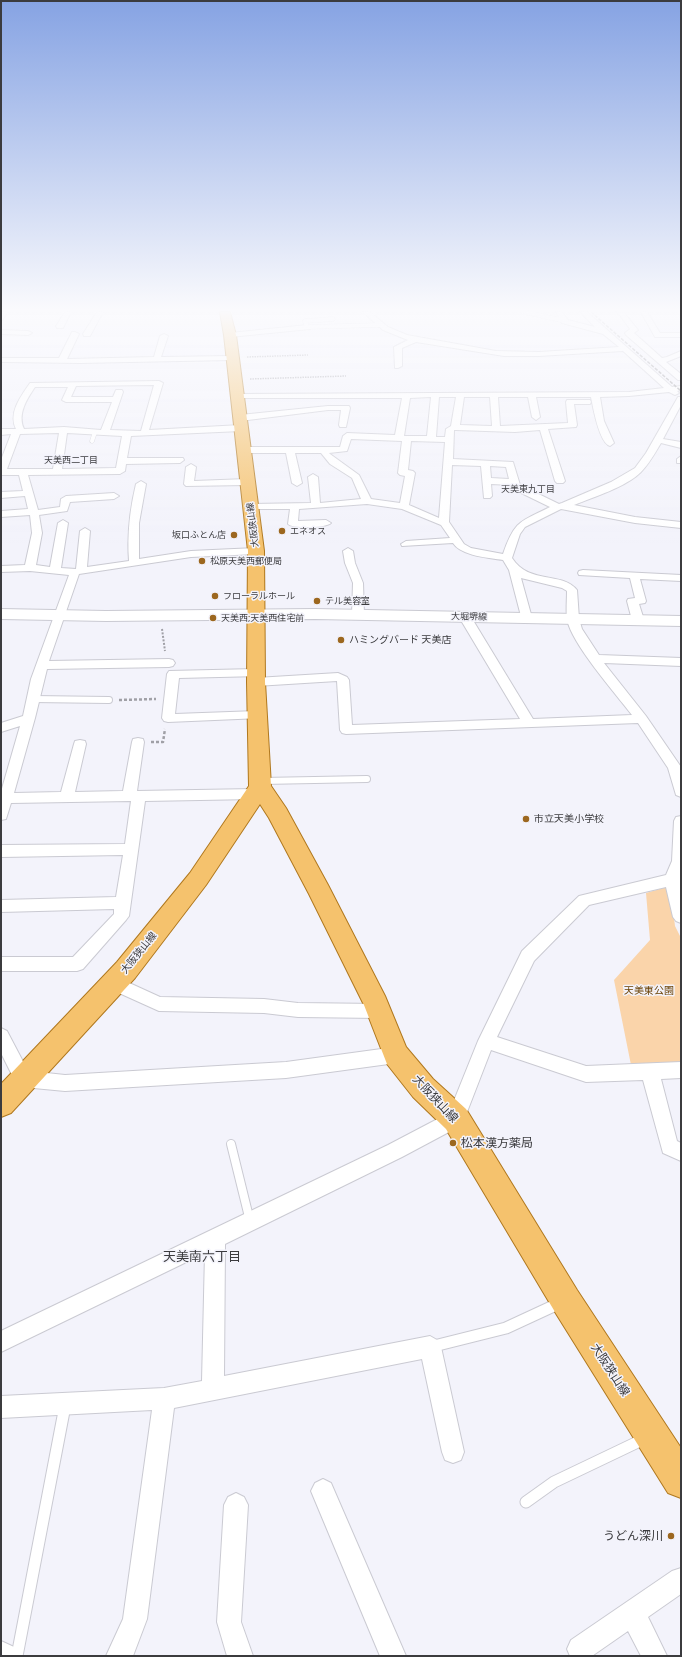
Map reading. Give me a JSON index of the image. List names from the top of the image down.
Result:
{
  "streets": {
    "main road": ["大阪狭山線", "大堀堺線"]
  },
  "crossings": [
    ["大阪狭山線", "大堀堺線"]
  ],
  "districts": ["天美西二丁目", "天美東九丁目", "天美南六丁目"],
  "parks": ["天美東公園"],
  "places": [
    "エネオス",
    "坂口ふとん店",
    "松原天美西郵便局",
    "フローラルホール",
    "テル美容室",
    "天美西;天美西住宅前",
    "ハミングバード 天美店",
    "市立天美小学校",
    "松本漢方薬局",
    "うどん深川"
  ]
}
